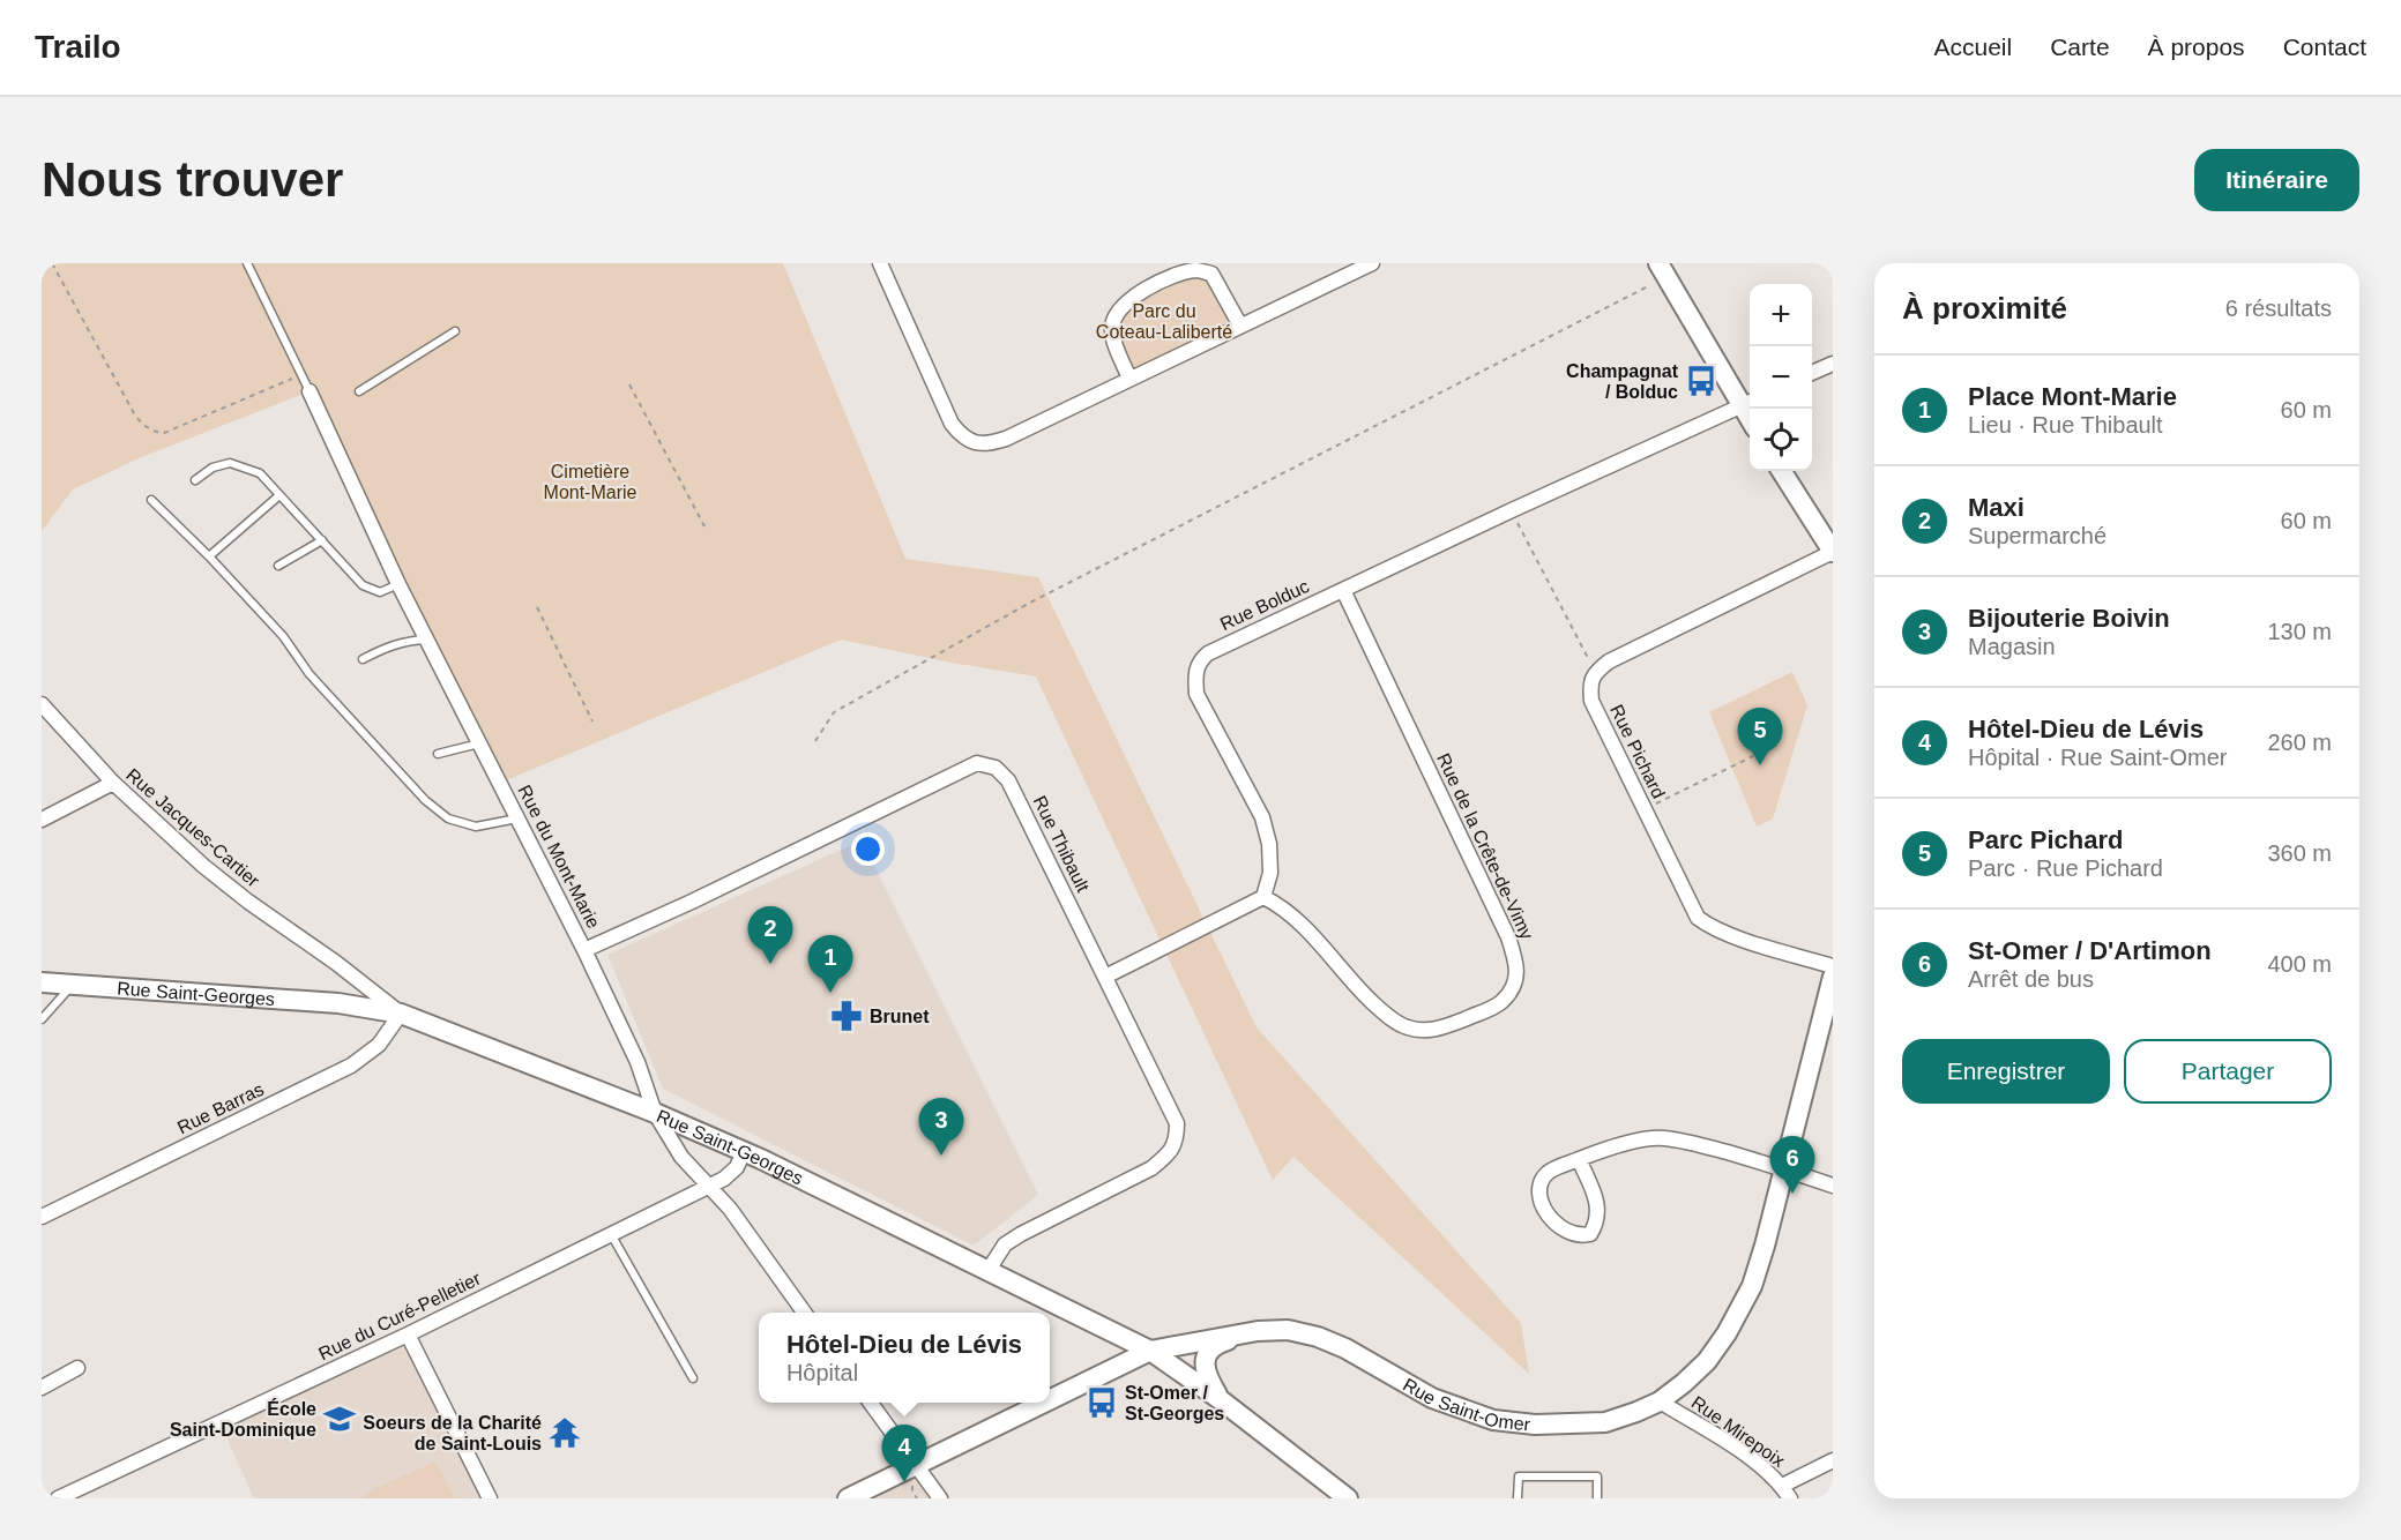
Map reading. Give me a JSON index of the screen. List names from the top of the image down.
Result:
{
  "streets": {
    "street": [
      "Rue Bolduc",
      "Rue Pichard",
      "Rue Jacques-Cartier",
      "Rue Thibault",
      "Rue de la Crête-de-Vimy",
      "Rue du Mont-Marie",
      "Rue Saint-Georges",
      "Rue Barras",
      "Rue du Curé-Pelletier",
      "Rue Saint-Omer",
      "Rue Mirepoix"
    ]
  },
  "crossings": [
    ["Rue Bolduc", "Rue de la Crête-de-Vimy"],
    ["Rue Jacques-Cartier", "Rue Saint-Georges"],
    ["Rue Jacques-Cartier", "Rue Barras"],
    ["Rue Thibault", "Rue du Mont-Marie"],
    ["Rue Thibault", "Rue Saint-Georges"],
    ["Rue du Mont-Marie", "Rue Saint-Georges"],
    ["Rue du Mont-Marie", "Rue du Curé-Pelletier"],
    ["Rue Saint-Georges", "Rue Barras"],
    ["Rue Saint-Georges", "Rue du Curé-Pelletier"],
    ["Rue Saint-Georges", "Rue Saint-Omer"],
    ["Rue Saint-Omer", "Rue Mirepoix"]
  ],
  "parks": ["Parc du Coteau-Laliberté", "Cimetière Mont-Marie"],
  "places": {
    "bus stop": ["Champagnat / Bolduc", "St-Omer / St-Georges"],
    "pharmacy": ["Brunet"],
    "school or university": ["École Saint-Dominique"],
    "temple": ["Soeurs de la Charité de Saint-Louis"]
  },
  "page": {
    "header": "Trailo",
    "nav": [
      "Accueil",
      "Carte",
      "À propos",
      "Contact"
    ],
    "buttons": [
      "Itinéraire",
      ["Enregistrer", "Partager"]
    ],
    "title": "Nous trouver",
    "heading": ["À proximité", "6 résultats"],
    "map_buttons": ["+", "−"],
    "list": [
      {
        "mark": "1",
        "name": "Place Mont-Marie",
        "note": "Lieu · Rue Thibault",
        "value": "60 m"
      },
      {
        "mark": "2",
        "name": "Maxi",
        "note": "Supermarché",
        "value": "60 m"
      },
      {
        "mark": "3",
        "name": "Bijouterie Boivin",
        "note": "Magasin",
        "value": "130 m"
      },
      {
        "mark": "4",
        "name": "Hôtel-Dieu de Lévis",
        "note": "Hôpital · Rue Saint-Omer",
        "value": "260 m"
      },
      {
        "mark": "5",
        "name": "Parc Pichard",
        "note": "Parc · Rue Pichard",
        "value": "360 m"
      },
      {
        "mark": "6",
        "name": "St-Omer / D'Artimon",
        "note": "Arrêt de bus",
        "value": "400 m"
      }
    ],
    "pins": [
      "5",
      "2",
      "1",
      "3",
      "6",
      "4"
    ],
    "popup": ["Hôtel-Dieu de Lévis", "Hôpital"]
  }
}
